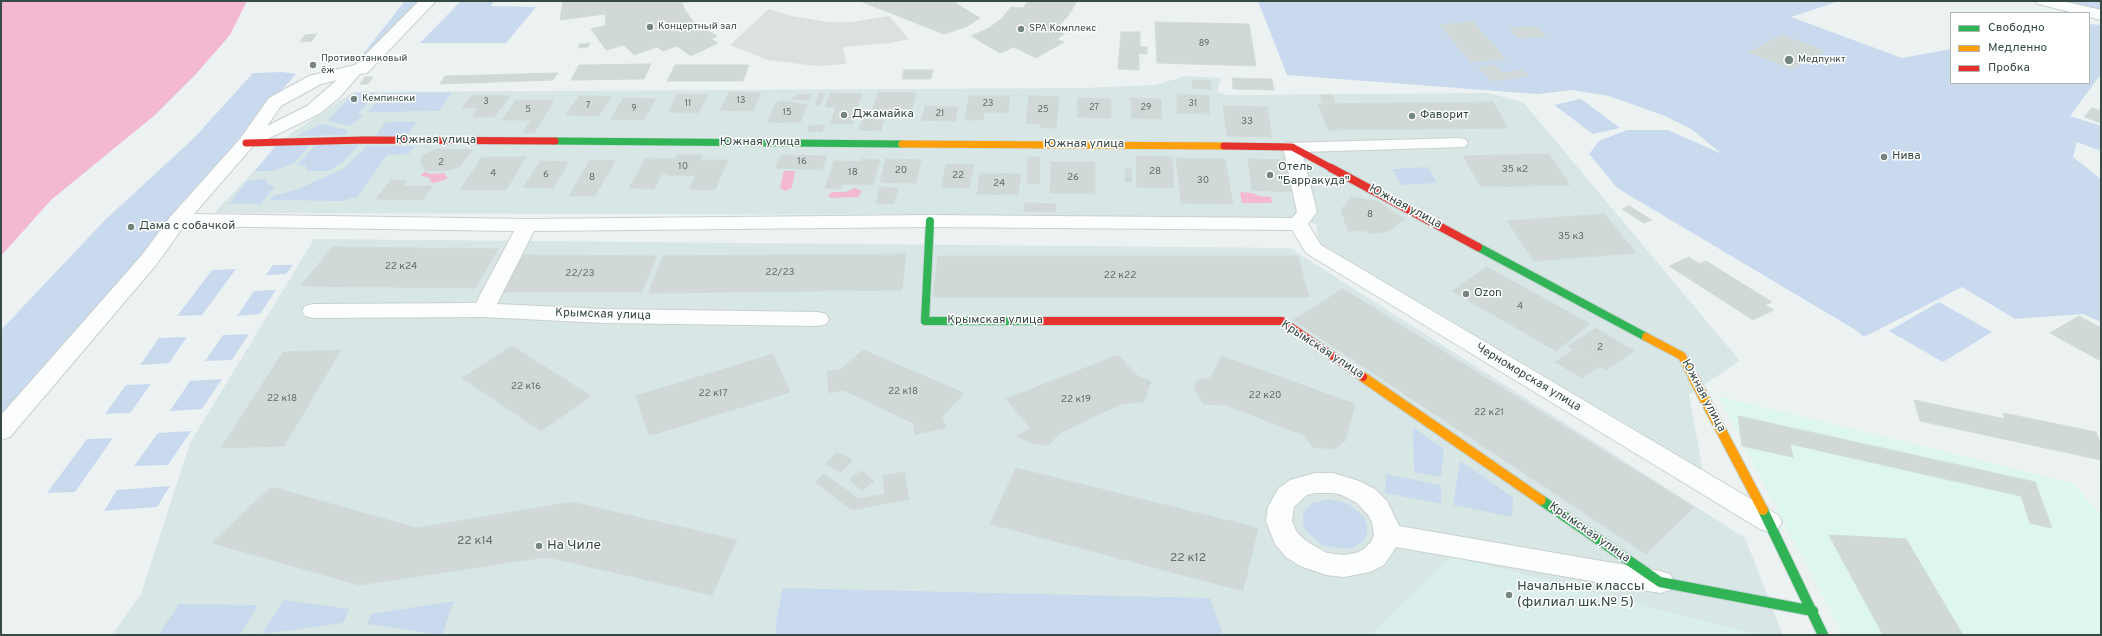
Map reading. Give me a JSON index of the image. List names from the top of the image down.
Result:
{
  "streets": {
    "street": ["Южная улица", "Крымская улица", "Черноморская улица"]
  },
  "crossings": [
    ["Южная улица", "Крымская улица"],
    ["Южная улица", "Черноморская улица"]
  ],
  "places": [
    "Концертный зал",
    "SPA Комплекс",
    "Медпункт",
    "Противотанковый ёж",
    "Кемпински",
    "Джамайка",
    "Фаворит",
    "Нива",
    "Отель \"Барракуда\"",
    "Дама с собачкой",
    "Ozon",
    "На Чиле",
    "Начальные классы (филиал шк.№ 5)"
  ],
  "house_numbers": [
    "89",
    "13",
    "3",
    "11",
    "23",
    "31",
    "7",
    "27",
    "29",
    "9",
    "5",
    "25",
    "15",
    "21",
    "33",
    "16",
    "2",
    "10",
    "35 к2",
    "20",
    "28",
    "18",
    "4",
    "6",
    "22",
    "8",
    "26",
    "30",
    "24",
    "8",
    "35 к3",
    "22 к24",
    "22/23",
    "22/23",
    "22 к22",
    "4",
    "2",
    "22 к16",
    "22 к18",
    "22 к17",
    "22 к20",
    "22 к18",
    "22 к19",
    "22 к21",
    "22 к14",
    "22 к12"
  ],
  "legend": ["Свободно", "Медленно", "Пробка"]
}
